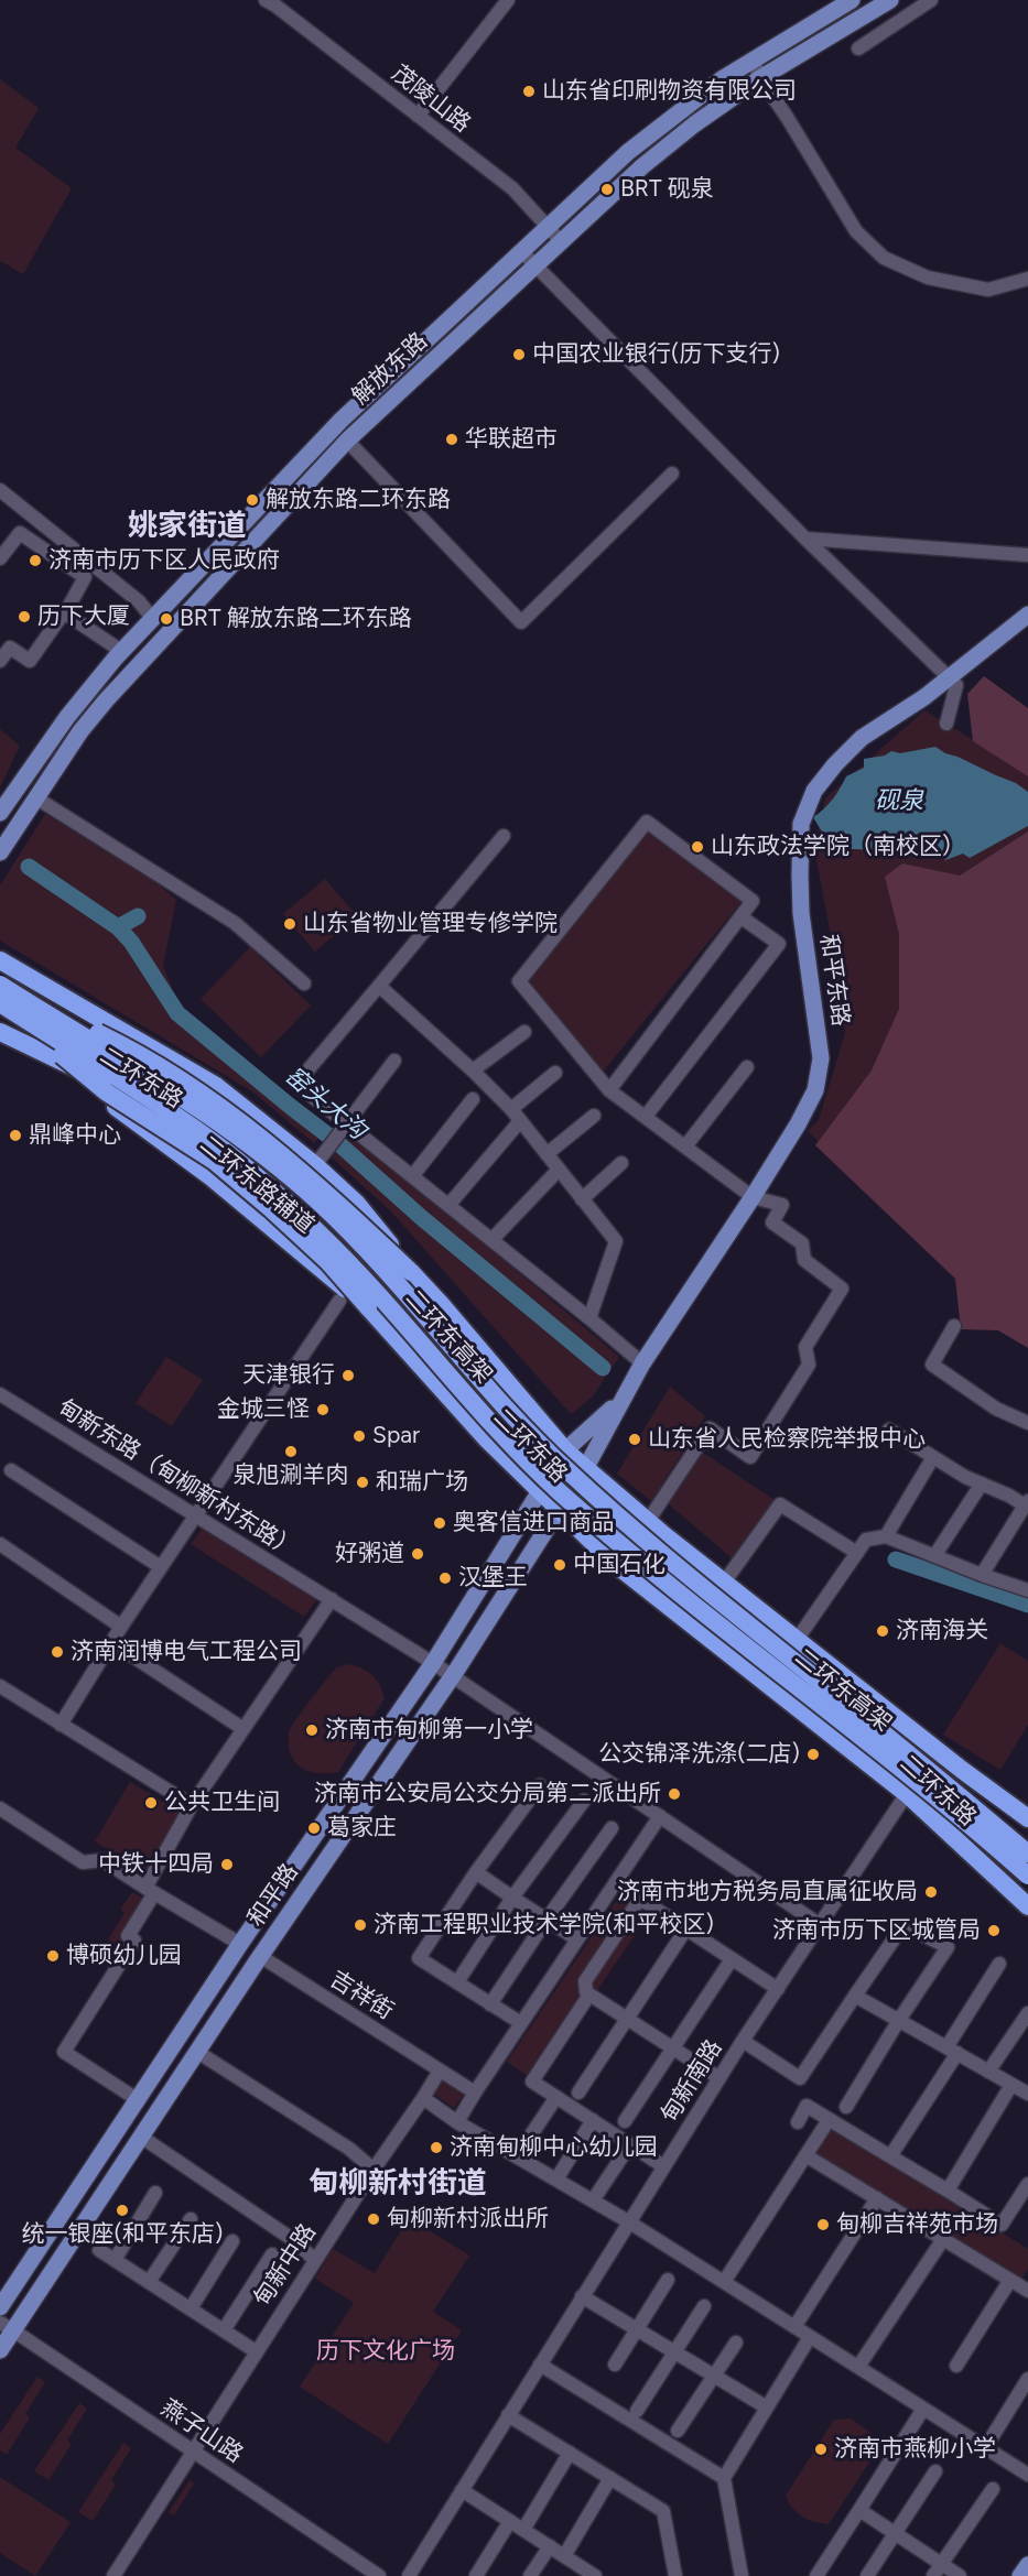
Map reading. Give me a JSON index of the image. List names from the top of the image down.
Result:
{
  "streets": {
    "highway": ["二环东路", "二环东路辅道", "二环东高架"],
    "main road": ["解放东路", "和平东路", "和平路"],
    "street": [
      "茂陵山路",
      "甸新东路（甸柳新村东路）",
      "吉祥街",
      "甸新南路",
      "甸新中路",
      "燕子山路"
    ]
  },
  "crossings": [
    ["茂陵山路", "解放东路"],
    ["和平东路", "二环东路"],
    ["和平东路", "和平路"],
    ["二环东路", "二环东路辅道"],
    ["二环东路", "和平路"],
    ["二环东路", "甸新南路"],
    ["甸新东路（甸柳新村东路）", "和平路"],
    ["甸新东路（甸柳新村东路）", "甸新南路"],
    ["和平路", "吉祥街"],
    ["和平路", "燕子山路"],
    ["吉祥街", "甸新中路"],
    ["甸新中路", "燕子山路"]
  ],
  "districts": ["姚家街道", "甸柳新村街道"],
  "water": ["砚泉", "窑头大沟"],
  "parks": ["历下文化广场"],
  "places": [
    "山东省印刷物资有限公司",
    "BRT 砚泉",
    "中国农业银行(历下支行)",
    "华联超市",
    "解放东路二环东路",
    "济南市历下区人民政府",
    "历下大厦",
    "BRT 解放东路二环东路",
    "山东政法学院（南校区）",
    "山东省物业管理专修学院",
    "鼎峰中心",
    "天津银行",
    "金城三怪",
    "Spar",
    "山东省人民检察院举报中心",
    "泉旭涮羊肉",
    "和瑞广场",
    "奥客信进口商品",
    "好粥道",
    "中国石化",
    "汉堡王",
    "济南海关",
    "济南润博电气工程公司",
    "济南市甸柳第一小学",
    "公交锦泽洗涤(二店)",
    "济南市公安局公交分局第二派出所",
    "公共卫生间",
    "葛家庄",
    "中铁十四局",
    "济南市地方税务局直属征收局",
    "济南工程职业技术学院(和平校区)",
    "济南市历下区城管局",
    "博硕幼儿园",
    "济南甸柳中心幼儿园",
    "统一银座(和平东店)",
    "甸柳新村派出所",
    "甸柳吉祥苑市场",
    "济南市燕柳小学"
  ]
}
